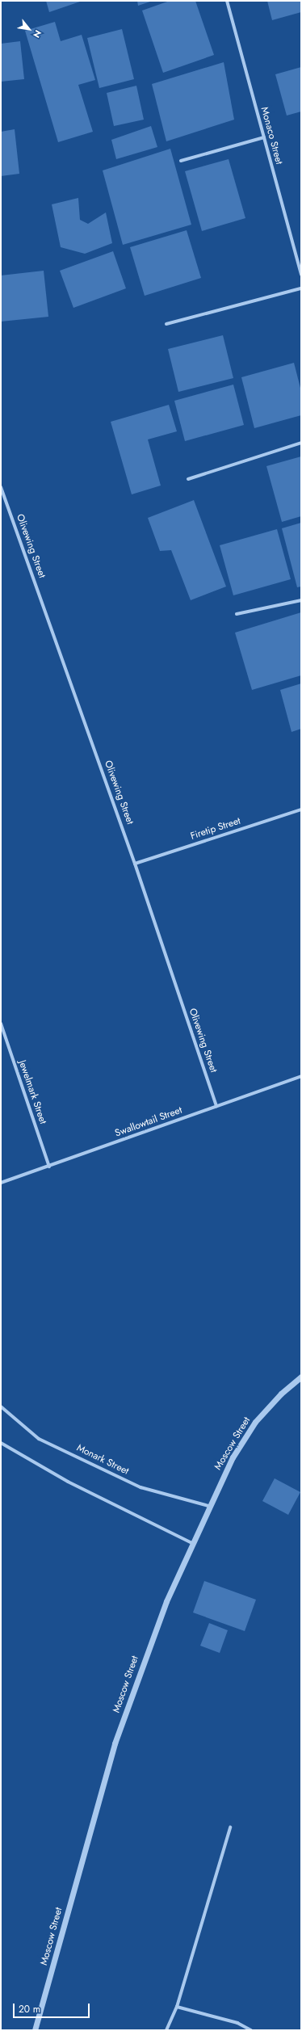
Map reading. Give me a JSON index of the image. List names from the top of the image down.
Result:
{
  "streets": {
    "street": [
      "Monaco Street",
      "Olivewing Street",
      "Firetip Street",
      "Jewelmark Street",
      "Swallowtail Street",
      "Moscow Street",
      "Monark Street"
    ]
  },
  "crossings": [
    ["Olivewing Street", "Firetip Street"],
    ["Olivewing Street", "Swallowtail Street"],
    ["Jewelmark Street", "Swallowtail Street"],
    ["Moscow Street", "Monark Street"]
  ],
  "scale_bar": "20 m",
  "north": "bottom right"
}
